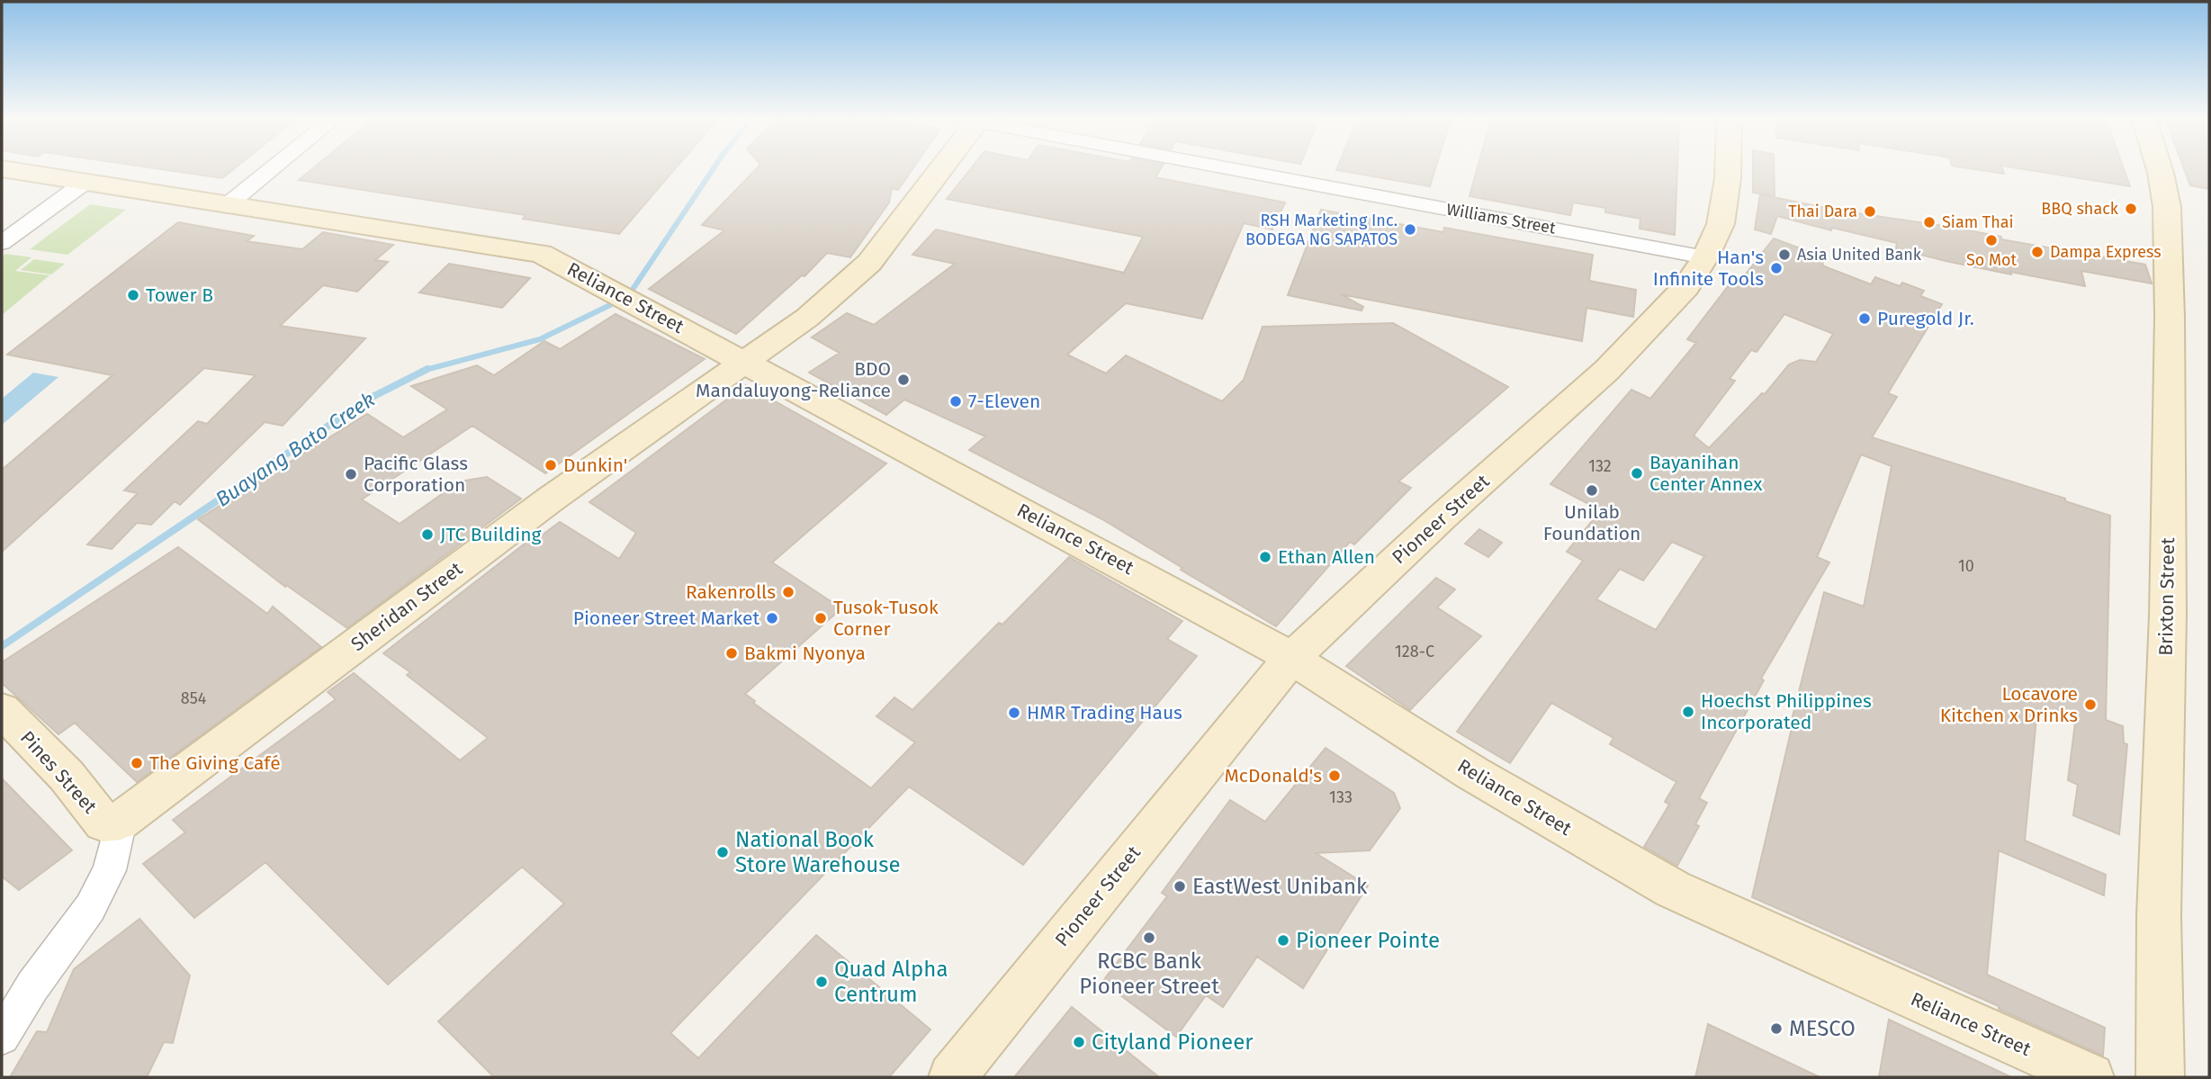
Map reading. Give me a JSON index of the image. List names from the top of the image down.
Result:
{
  "streets": {
    "main road": [
      "Reliance Street",
      "Pioneer Street",
      "Brixton Street",
      "Sheridan Street",
      "Pines Street"
    ],
    "street": ["Williams Street"]
  },
  "crossings": [
    ["Williams Street", "Pioneer Street"],
    ["Reliance Street", "Pioneer Street"],
    ["Reliance Street", "Sheridan Street"],
    ["Sheridan Street", "Pines Street"]
  ],
  "water": ["Buayang Bato Creek"],
  "places": [
    "BBQ shack",
    "Thai Dara",
    "Siam Thai",
    "RSH Marketing Inc. BODEGA NG SAPATOS",
    "So Mot",
    "Dampa Express",
    "Asia United Bank",
    "Han's Infinite Tools",
    "Tower B",
    "Puregold Jr.",
    "BDO Mandaluyong-Reliance",
    "7-Eleven",
    "Dunkin'",
    "Bayanihan Center Annex",
    "Pacific Glass Corporation",
    "Unilab Foundation",
    "JTC Building",
    "Ethan Allen",
    "Rakenrolls",
    "Pioneer Street Market",
    "Tusok-Tusok Corner",
    "Bakmi Nyonya",
    "Locavore Kitchen x Drinks",
    "Hoechst Philippines Incorporated",
    "HMR Trading Haus",
    "The Giving Café",
    "McDonald's",
    "National Book Store Warehouse",
    "EastWest Unibank",
    "RCBC Bank Pioneer Street",
    "Pioneer Pointe",
    "Quad Alpha Centrum",
    "MESCO",
    "Cityland Pioneer"
  ],
  "house_numbers": [
    "132",
    "10",
    "128-C",
    "854",
    "133"
  ]
}
